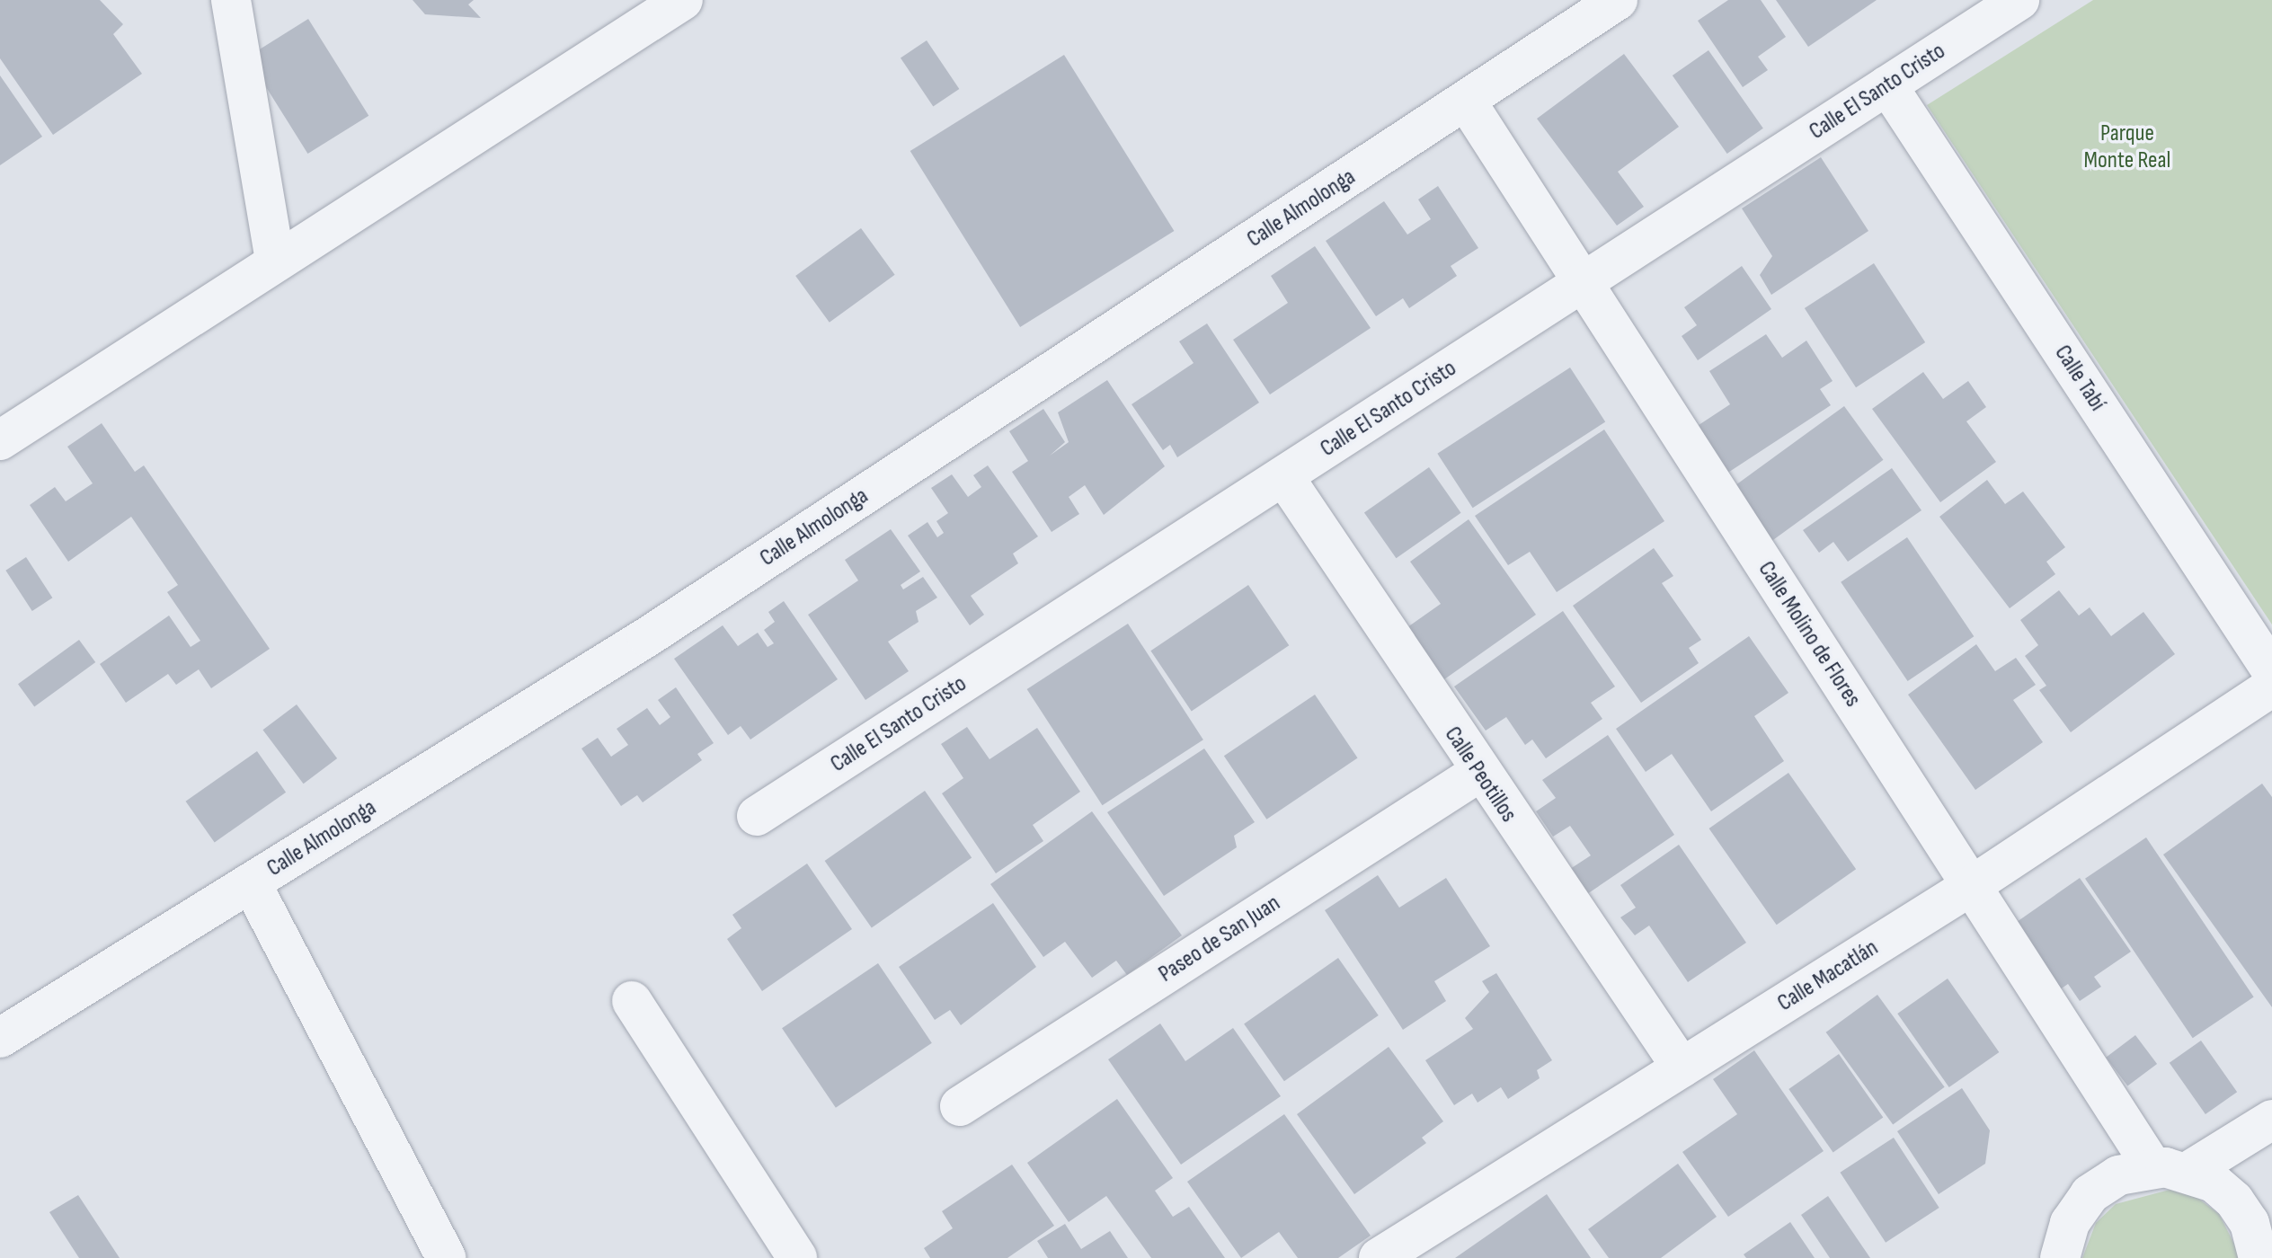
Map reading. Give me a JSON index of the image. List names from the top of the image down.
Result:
{
  "streets": {
    "street": [
      "Calle El Santo Cristo",
      "Calle Almolonga",
      "Calle Tabí",
      "Calle Molino de Flores",
      "Calle Peotillos",
      "Paseo de San Juan",
      "Calle Macatlán"
    ]
  },
  "crossings": [
    ["Calle El Santo Cristo", "Calle Tabí"],
    ["Calle El Santo Cristo", "Calle Molino de Flores"],
    ["Calle El Santo Cristo", "Calle Peotillos"],
    ["Calle Almolonga", "Calle Molino de Flores"],
    ["Calle Molino de Flores", "Calle Macatlán"],
    ["Calle Peotillos", "Paseo de San Juan"],
    ["Calle Peotillos", "Calle Macatlán"]
  ],
  "parks": ["Parque Monte Real"]
}
